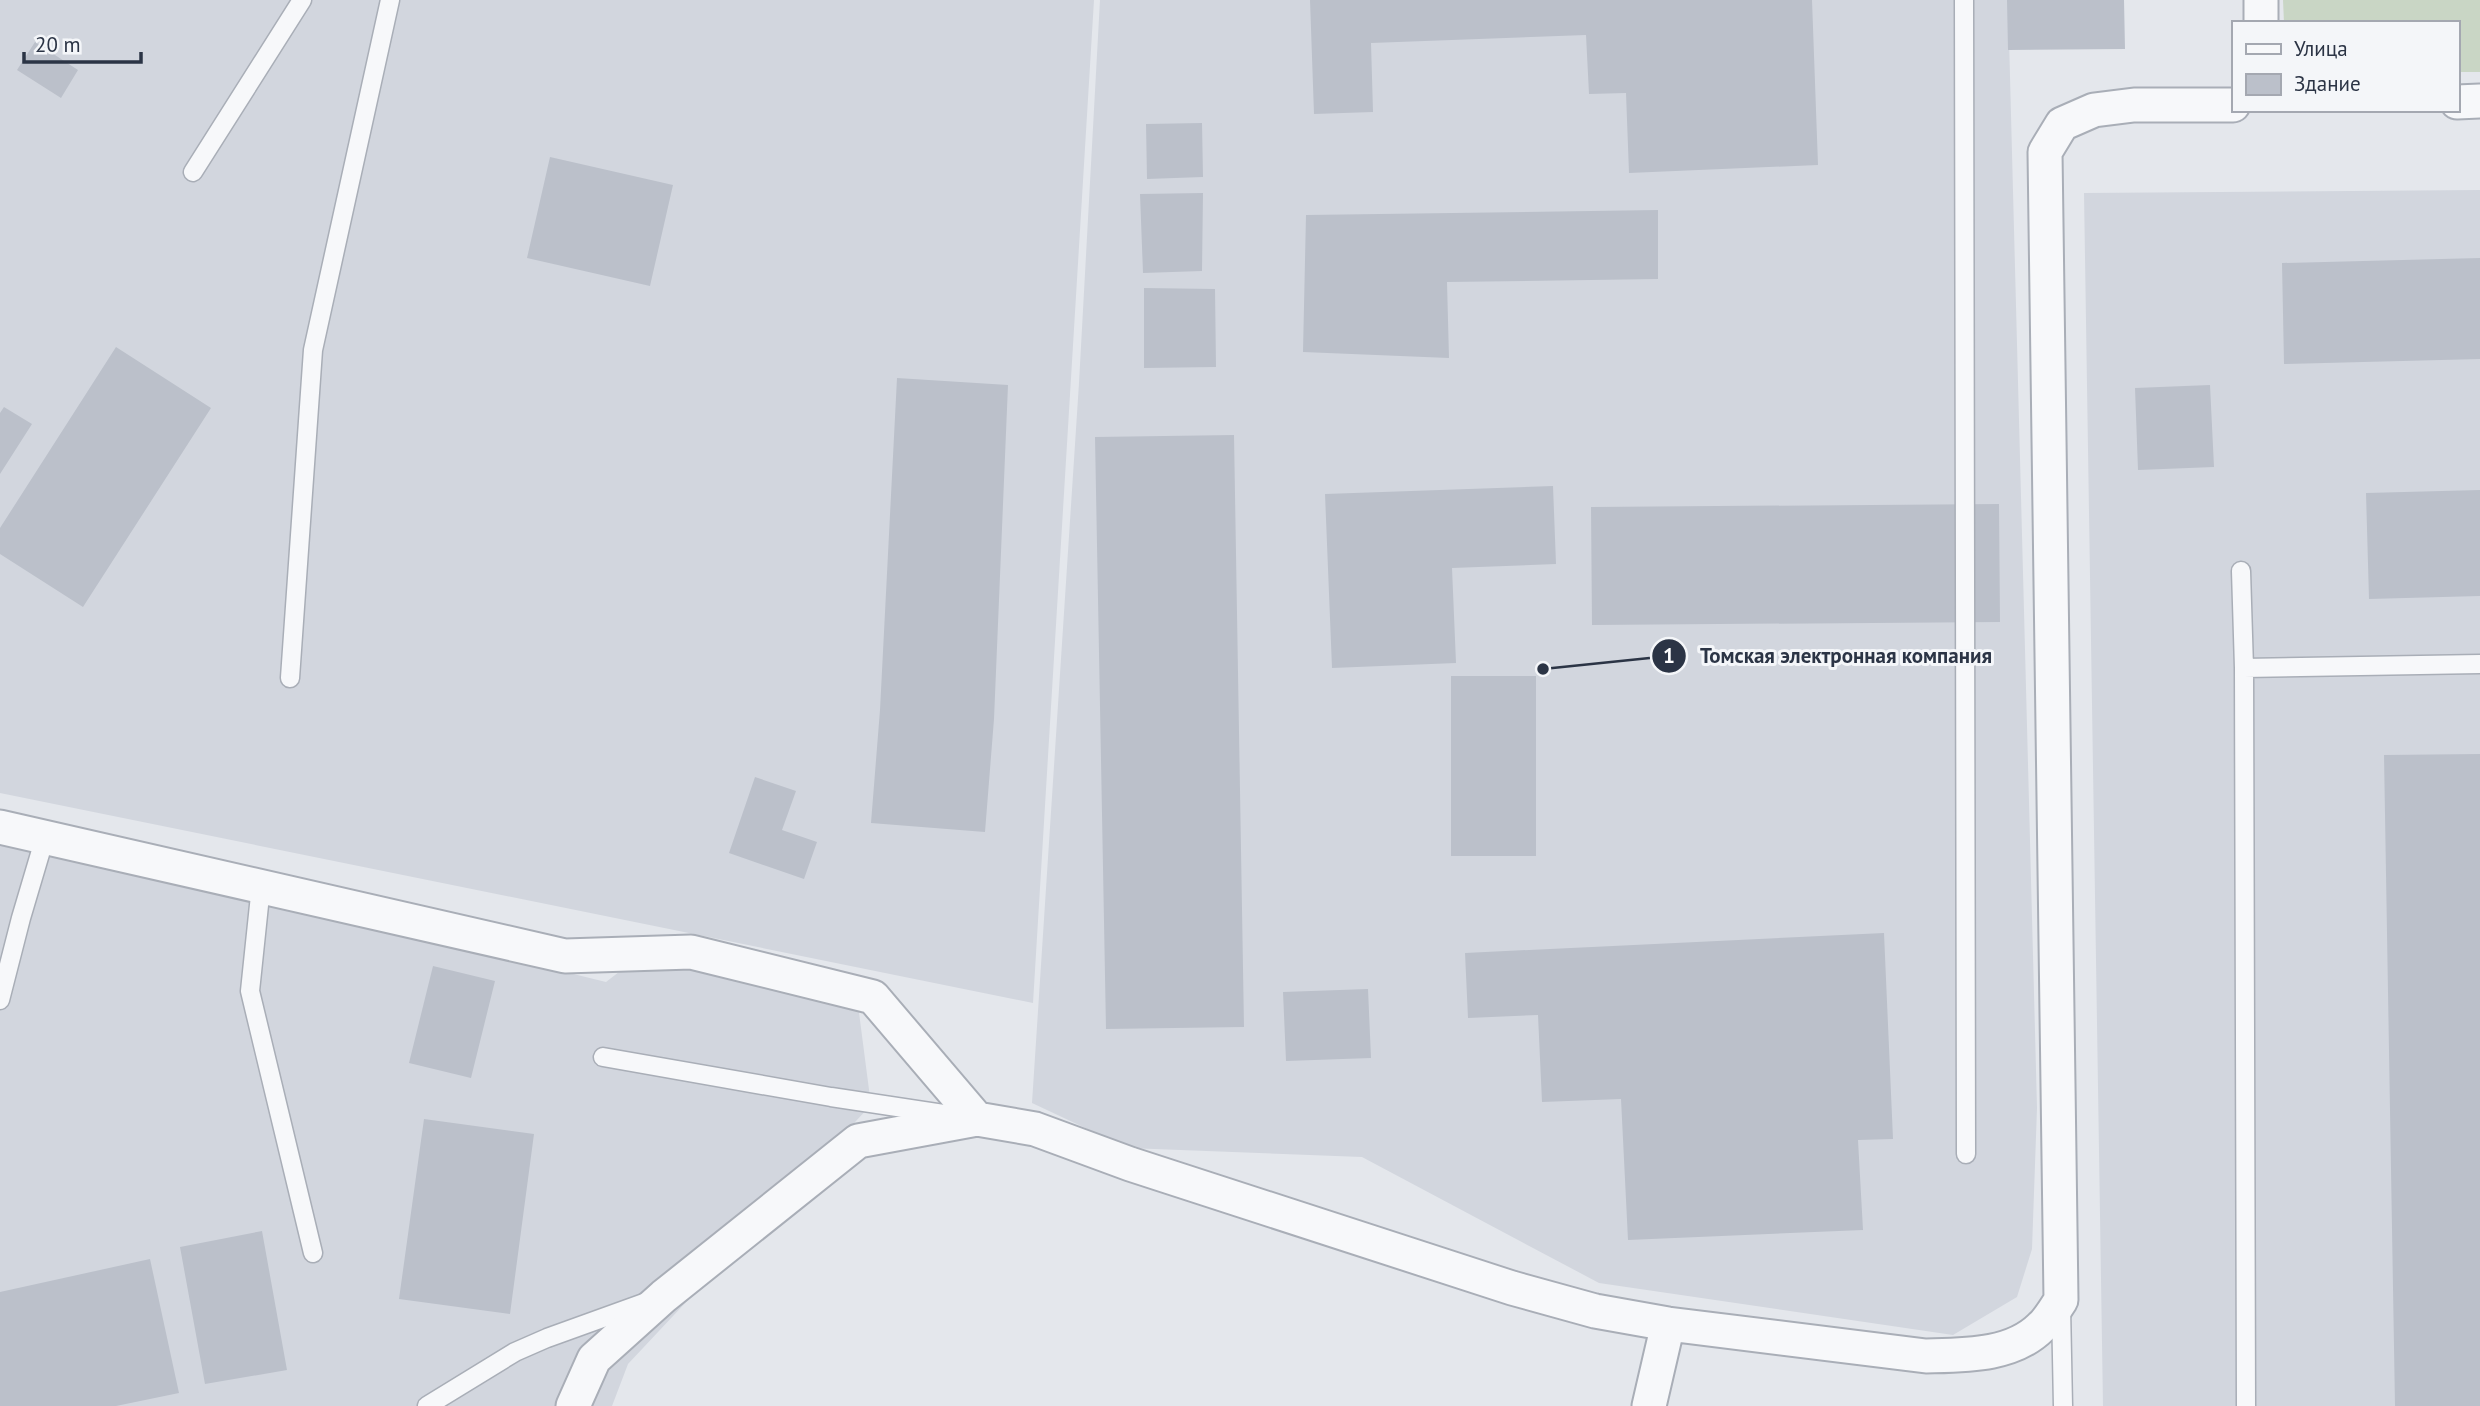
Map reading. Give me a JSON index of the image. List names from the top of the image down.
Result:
{
  "places": ["Томская электронная компания"],
  "legend": ["Улица", "Здание"],
  "scale_bar": "20 m"
}
